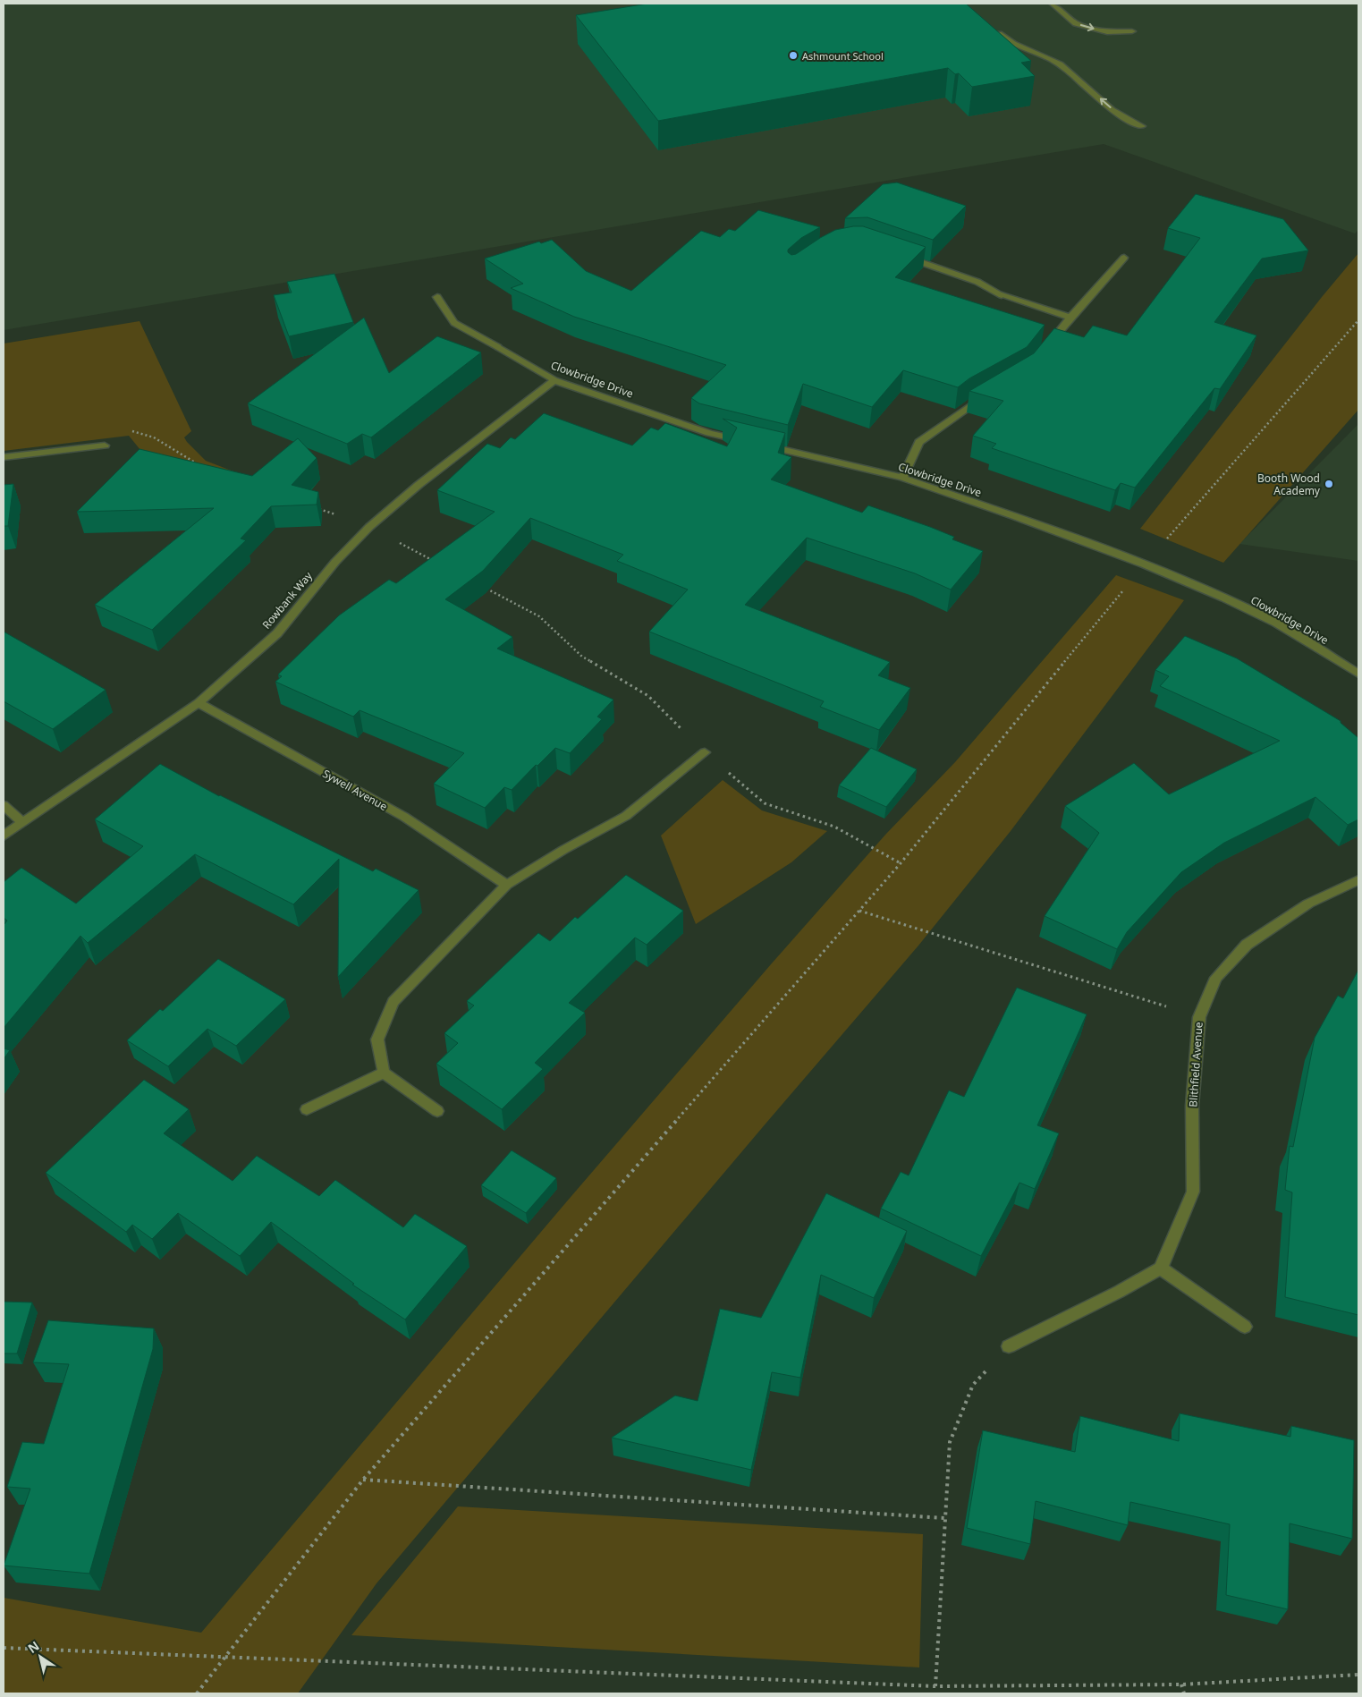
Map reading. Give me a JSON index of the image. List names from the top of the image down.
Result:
{
  "streets": {
    "street": [
      "Clowbridge Drive",
      "Rowbank Way",
      "Sywell Avenue",
      "Blithfield Avenue"
    ]
  },
  "crossings": [
    ["Clowbridge Drive", "Rowbank Way"],
    ["Rowbank Way", "Sywell Avenue"]
  ],
  "places": ["Ashmount School", "Booth Wood Academy"],
  "north": "top left"
}
